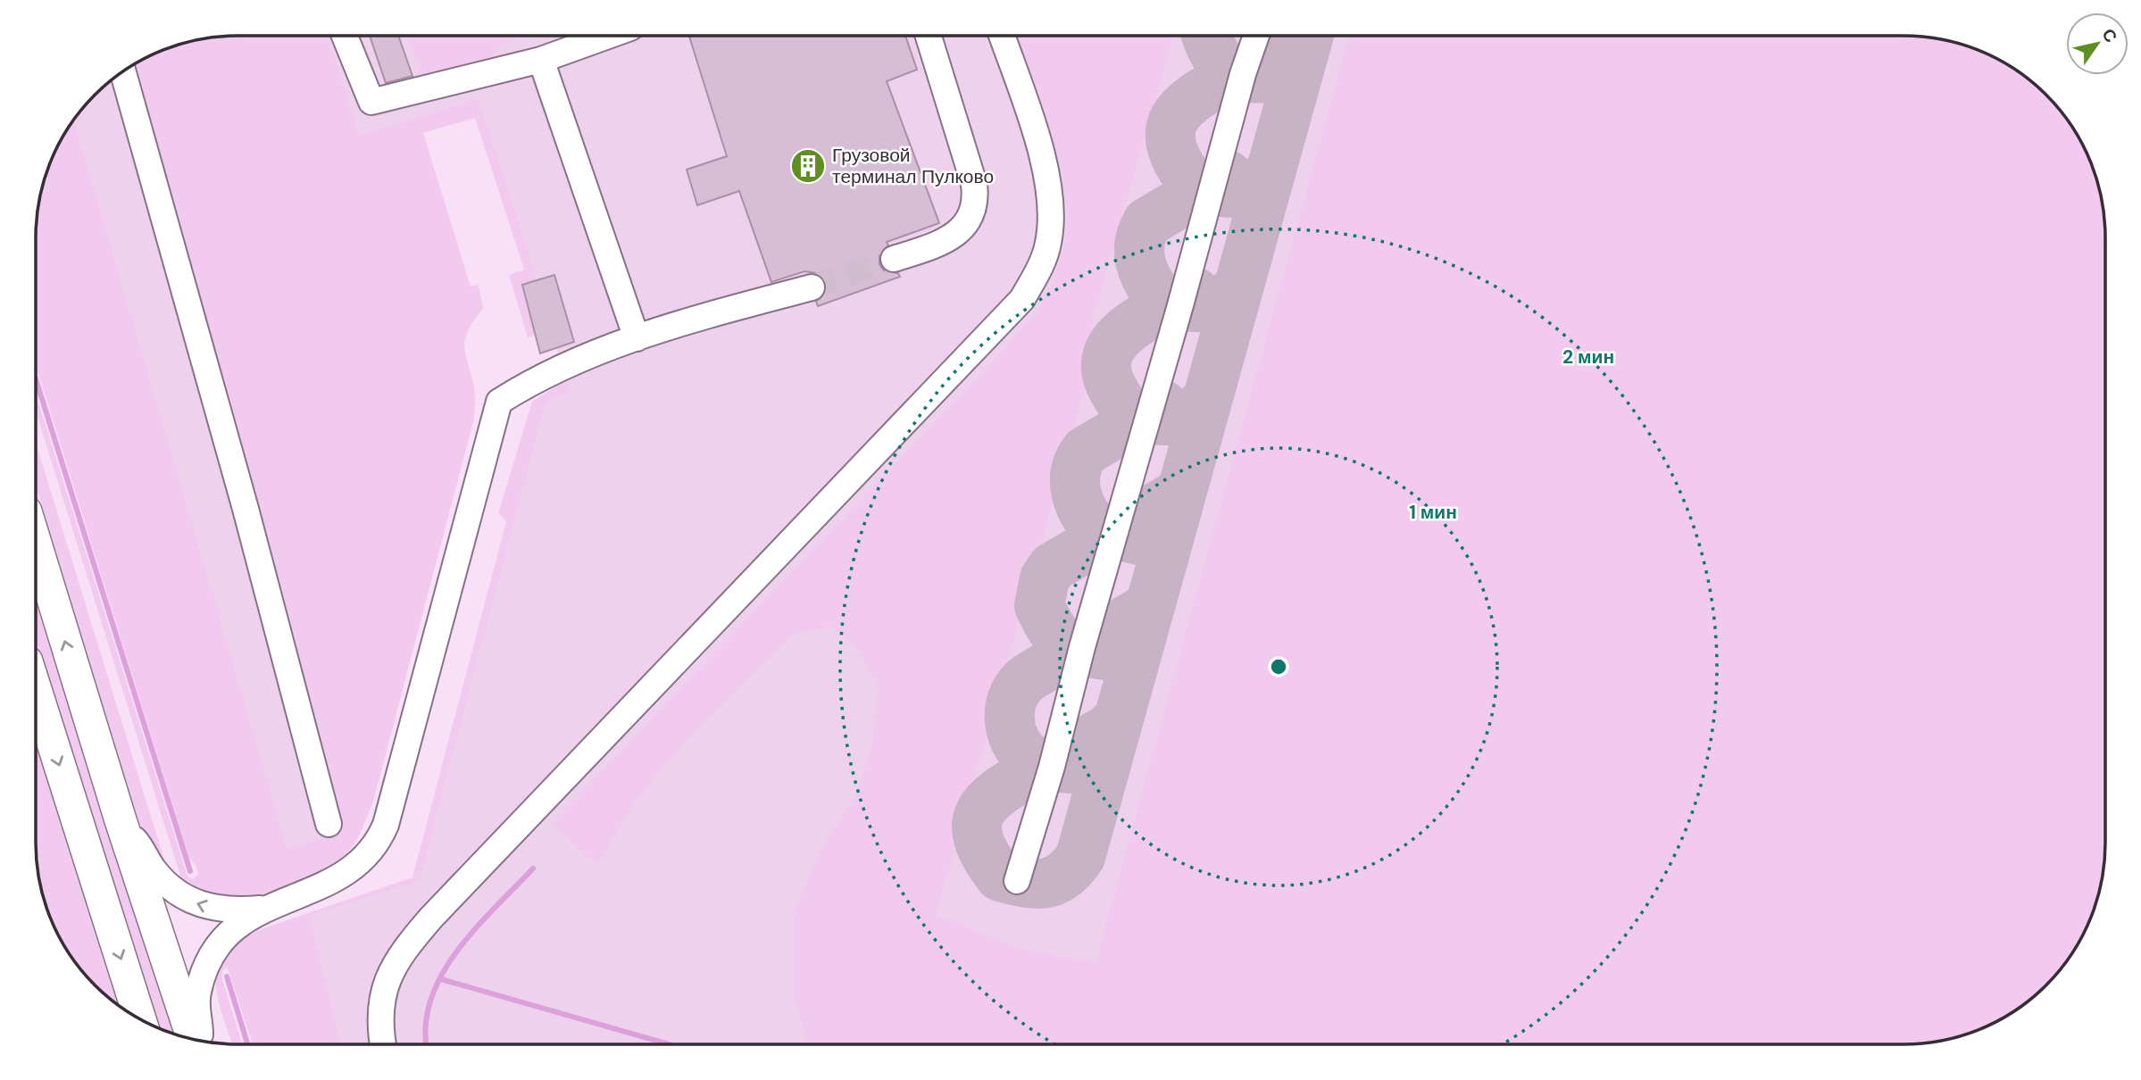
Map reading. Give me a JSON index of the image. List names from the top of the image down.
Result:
{
  "places": {
    "building": ["Грузовой терминал Пулково"]
  },
  "north": "top right",
  "rings": ["2 мин", "1 мин"]
}
